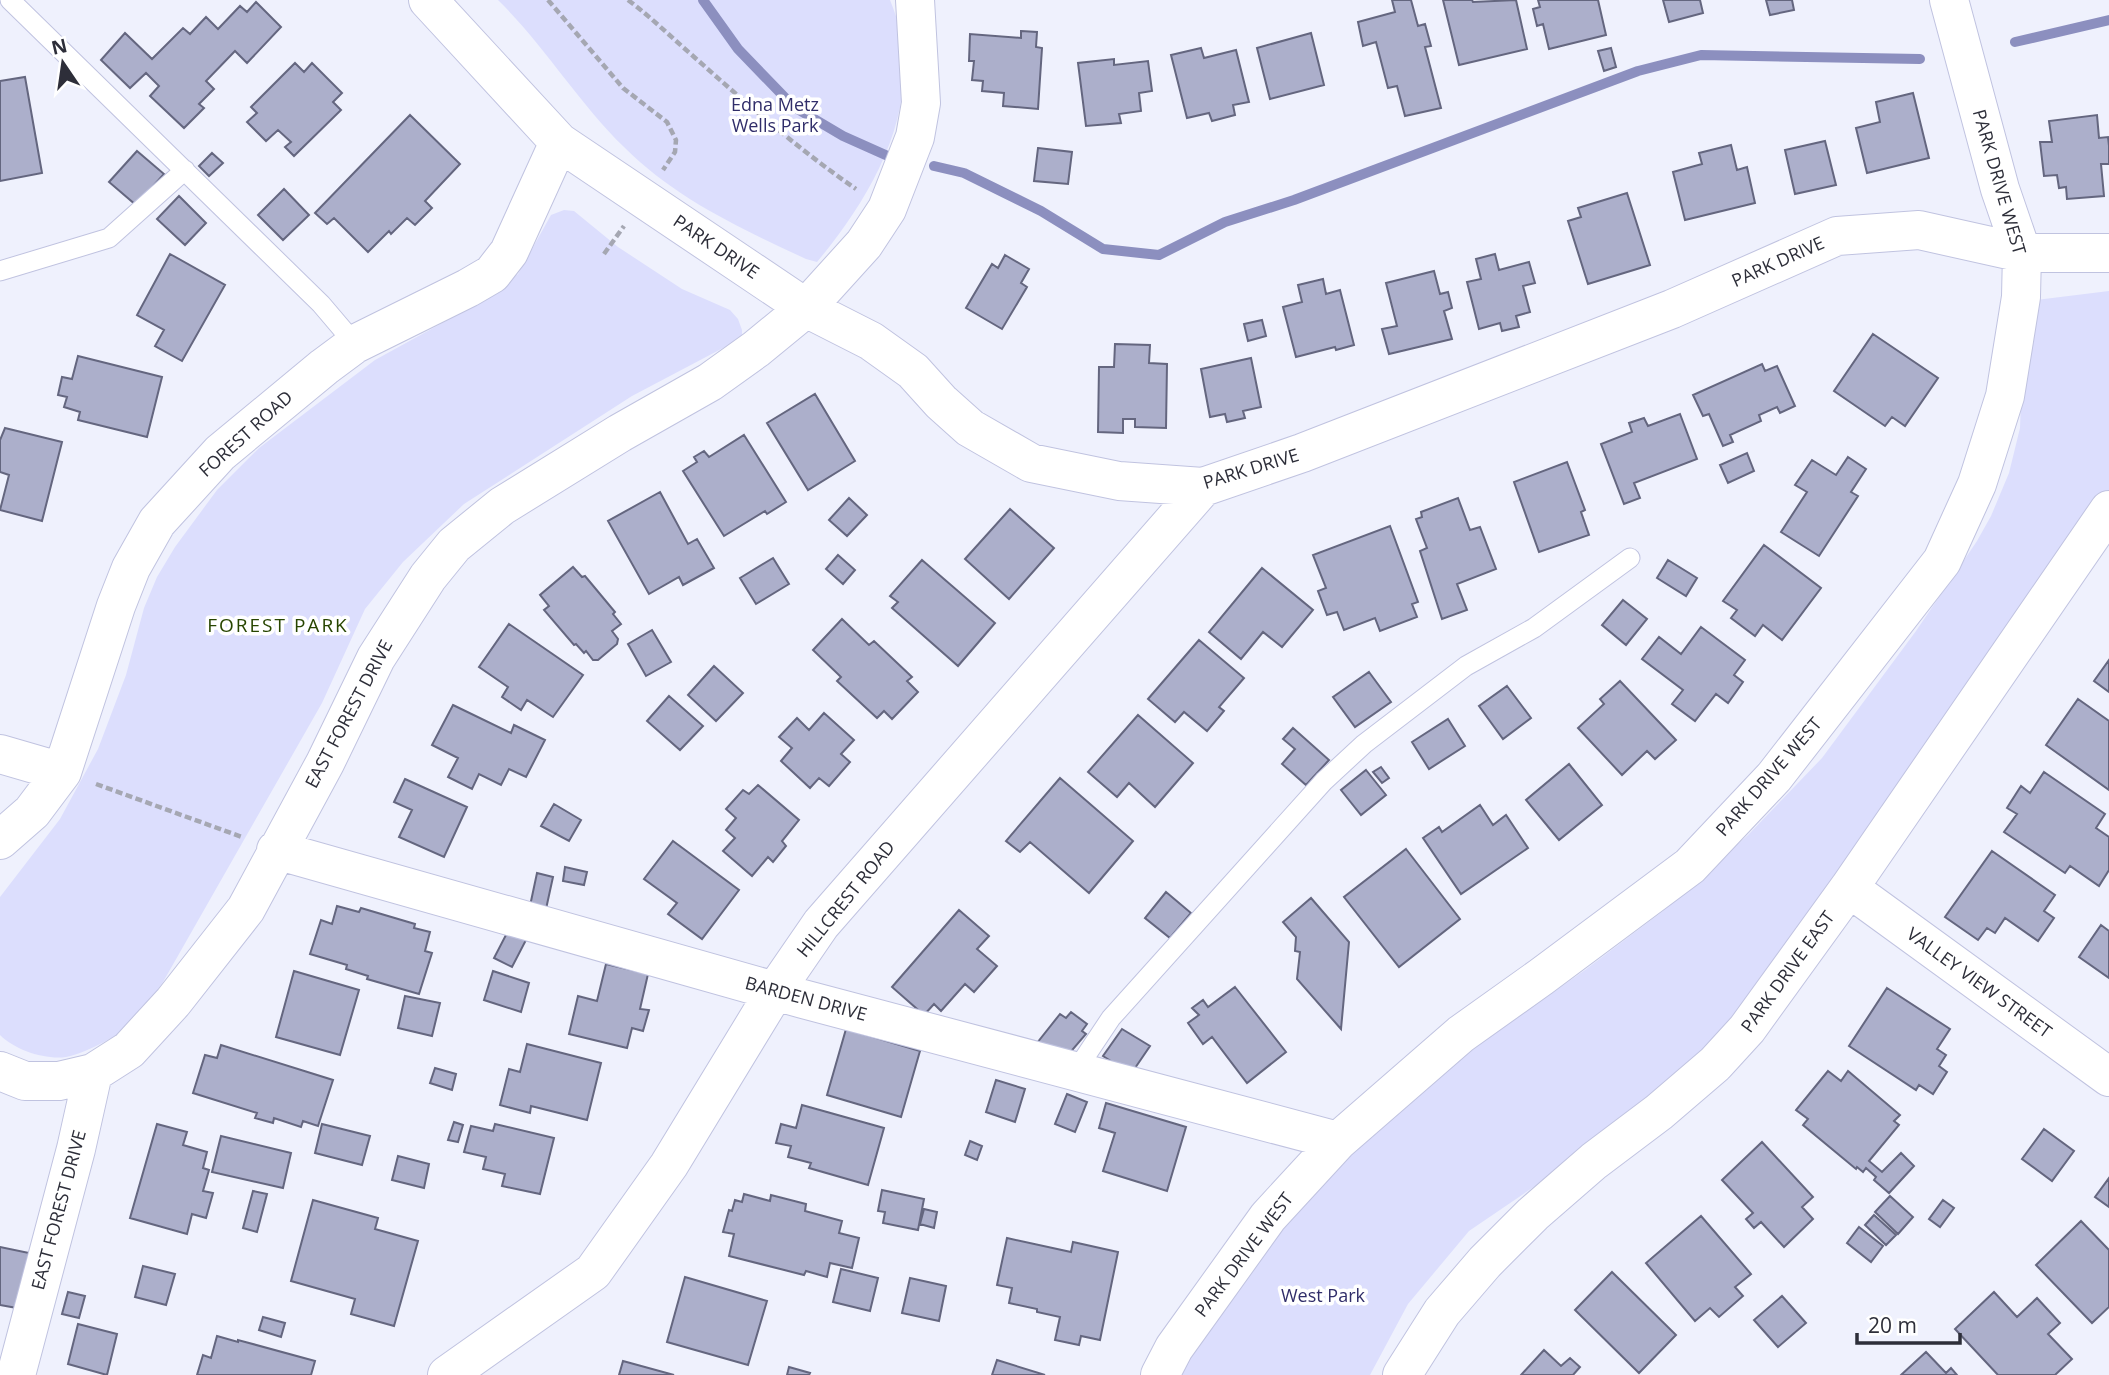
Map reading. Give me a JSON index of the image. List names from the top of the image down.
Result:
{
  "streets": {
    "street": [
      "PARK DRIVE WEST",
      "PARK DRIVE",
      "FOREST ROAD",
      "EAST FOREST DRIVE",
      "HILLCREST ROAD",
      "PARK DRIVE EAST",
      "VALLEY VIEW STREET",
      "BARDEN DRIVE"
    ]
  },
  "crossings": [
    ["PARK DRIVE WEST", "PARK DRIVE"],
    ["PARK DRIVE WEST", "BARDEN DRIVE"],
    ["PARK DRIVE", "FOREST ROAD"],
    ["PARK DRIVE", "EAST FOREST DRIVE"],
    ["PARK DRIVE", "HILLCREST ROAD"],
    ["EAST FOREST DRIVE", "BARDEN DRIVE"],
    ["HILLCREST ROAD", "BARDEN DRIVE"],
    ["PARK DRIVE EAST", "VALLEY VIEW STREET"]
  ],
  "districts": ["FOREST PARK"],
  "parks": ["Edna Metz Wells Park", "West Park"],
  "scale_bar": "20 m",
  "north": "top"
}
